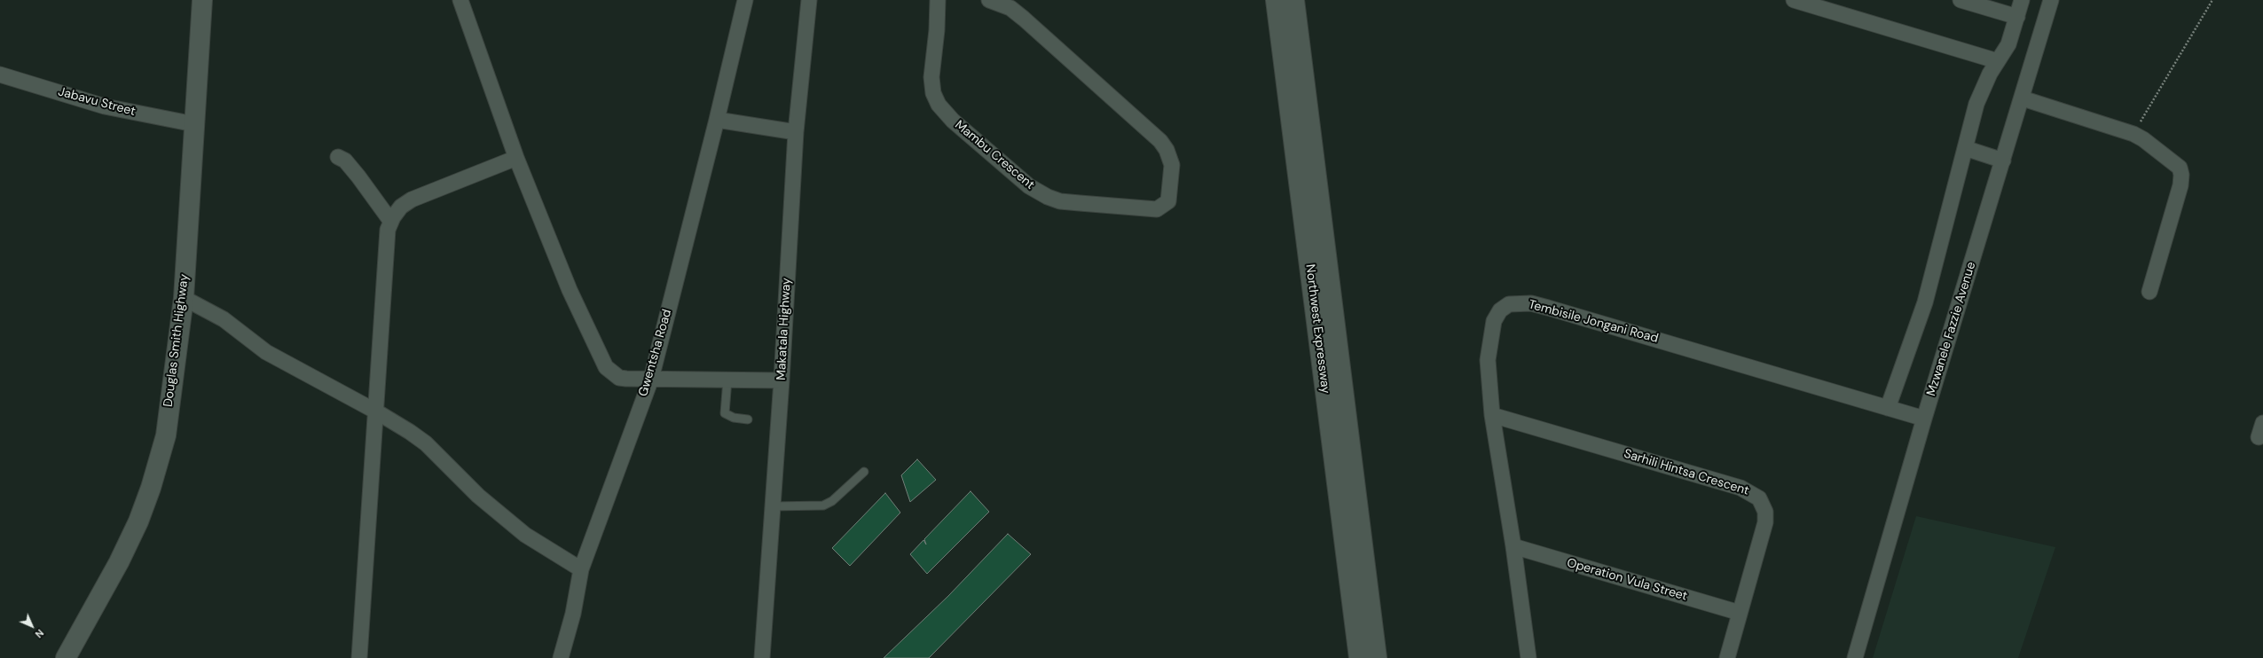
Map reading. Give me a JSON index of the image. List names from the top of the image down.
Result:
{
  "streets": {
    "main road": ["Northwest Expressway", "Douglas Smith Highway"],
    "street": [
      "Jabavu Street",
      "Mambu Crescent",
      "Tembisile Jongani Road",
      "Makatala Highway",
      "Mzwanele Fazzie Avenue",
      "Gwentsha Road",
      "Sarhili Hintsa Crescent",
      "Operation Vula Street"
    ]
  },
  "crossings": [
    ["Jabavu Street", "Douglas Smith Highway"],
    ["Tembisile Jongani Road", "Mzwanele Fazzie Avenue"],
    ["Tembisile Jongani Road", "Sarhili Hintsa Crescent"],
    ["Tembisile Jongani Road", "Operation Vula Street"],
    ["Sarhili Hintsa Crescent", "Operation Vula Street"]
  ],
  "north": "bottom right"
}
